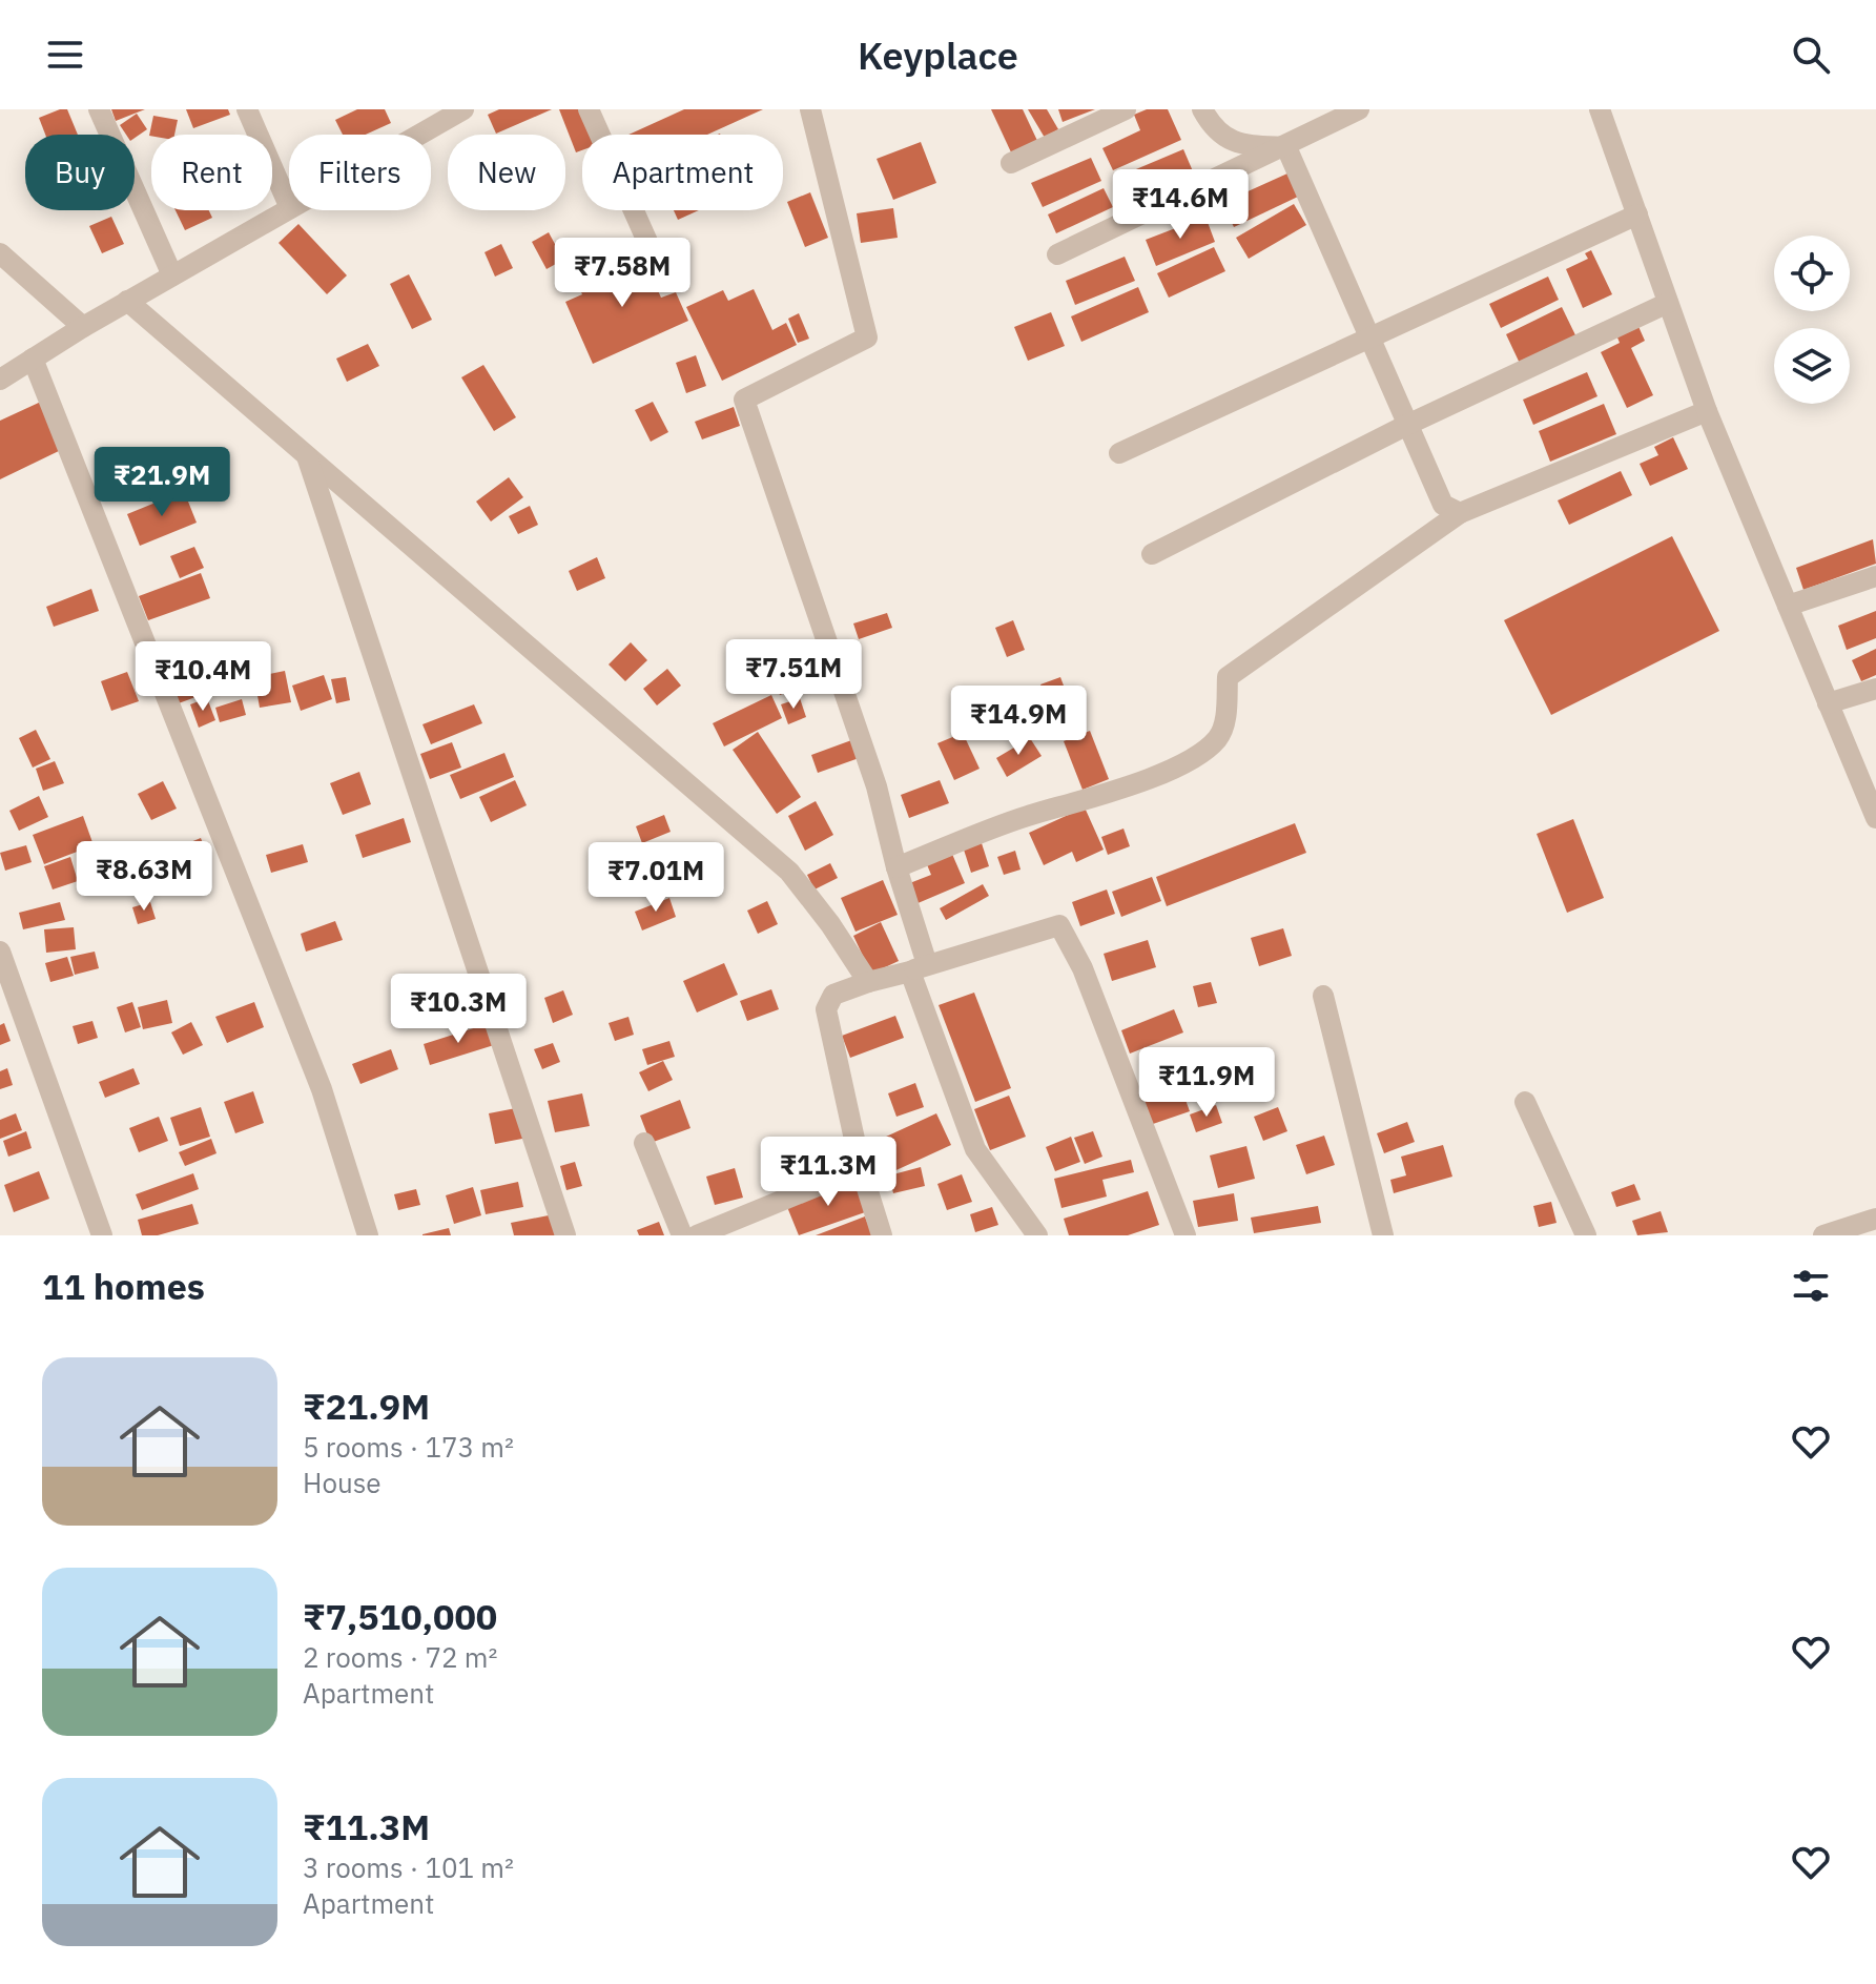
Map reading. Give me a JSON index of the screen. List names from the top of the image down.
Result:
{
  "page": {
    "header": "Keyplace",
    "chip": [
      "Buy",
      "Rent",
      "Filters",
      "New",
      "Apartment"
    ],
    "price": [
      "₹14.6M",
      "₹7.58M",
      "₹21.9M",
      "₹7.51M",
      "₹10.4M",
      "₹14.9M",
      "₹8.63M",
      "₹7.01M",
      "₹10.3M",
      "₹11.9M",
      "₹11.3M"
    ],
    "heading": "11 homes",
    "list": [
      {
        "name": "₹21.9M",
        "note": "5 rooms · 173 m² · House"
      },
      {
        "name": "₹7,510,000",
        "note": "2 rooms · 72 m² · Apartment"
      },
      {
        "name": "₹11.3M",
        "note": "3 rooms · 101 m² · Apartment"
      }
    ]
  }
}
